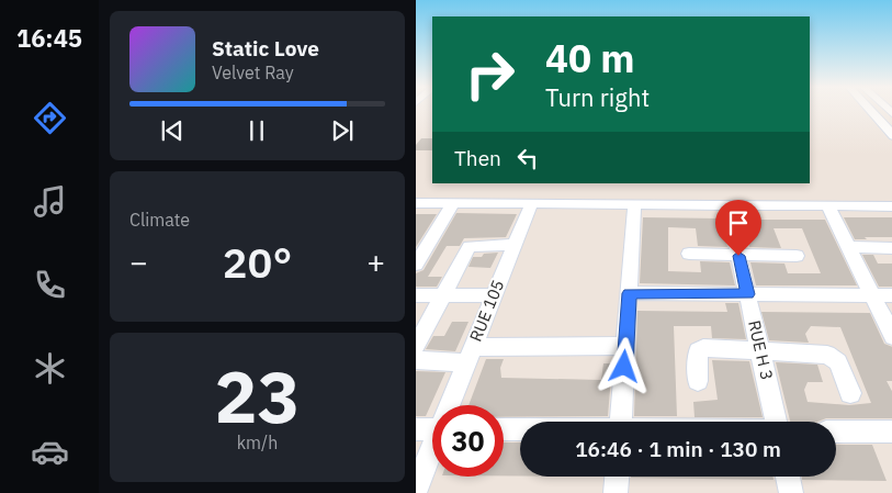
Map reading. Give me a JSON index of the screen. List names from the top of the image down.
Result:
{
  "streets": {
    "street": ["RUE 105", "RUE H 3"]
  },
  "page": {
    "tabs": "16:45",
    "turn": ["40 m", "Turn right"],
    "song": ["Static Love", "Velvet Ray"],
    "then": "Then",
    "tile": [
      "Climate",
      ["23", "km/h"]
    ],
    "heat": ["−", "20°", "+"],
    "limit": "30",
    "trip": "16:46 · 1 min · 130 m"
  }
}
